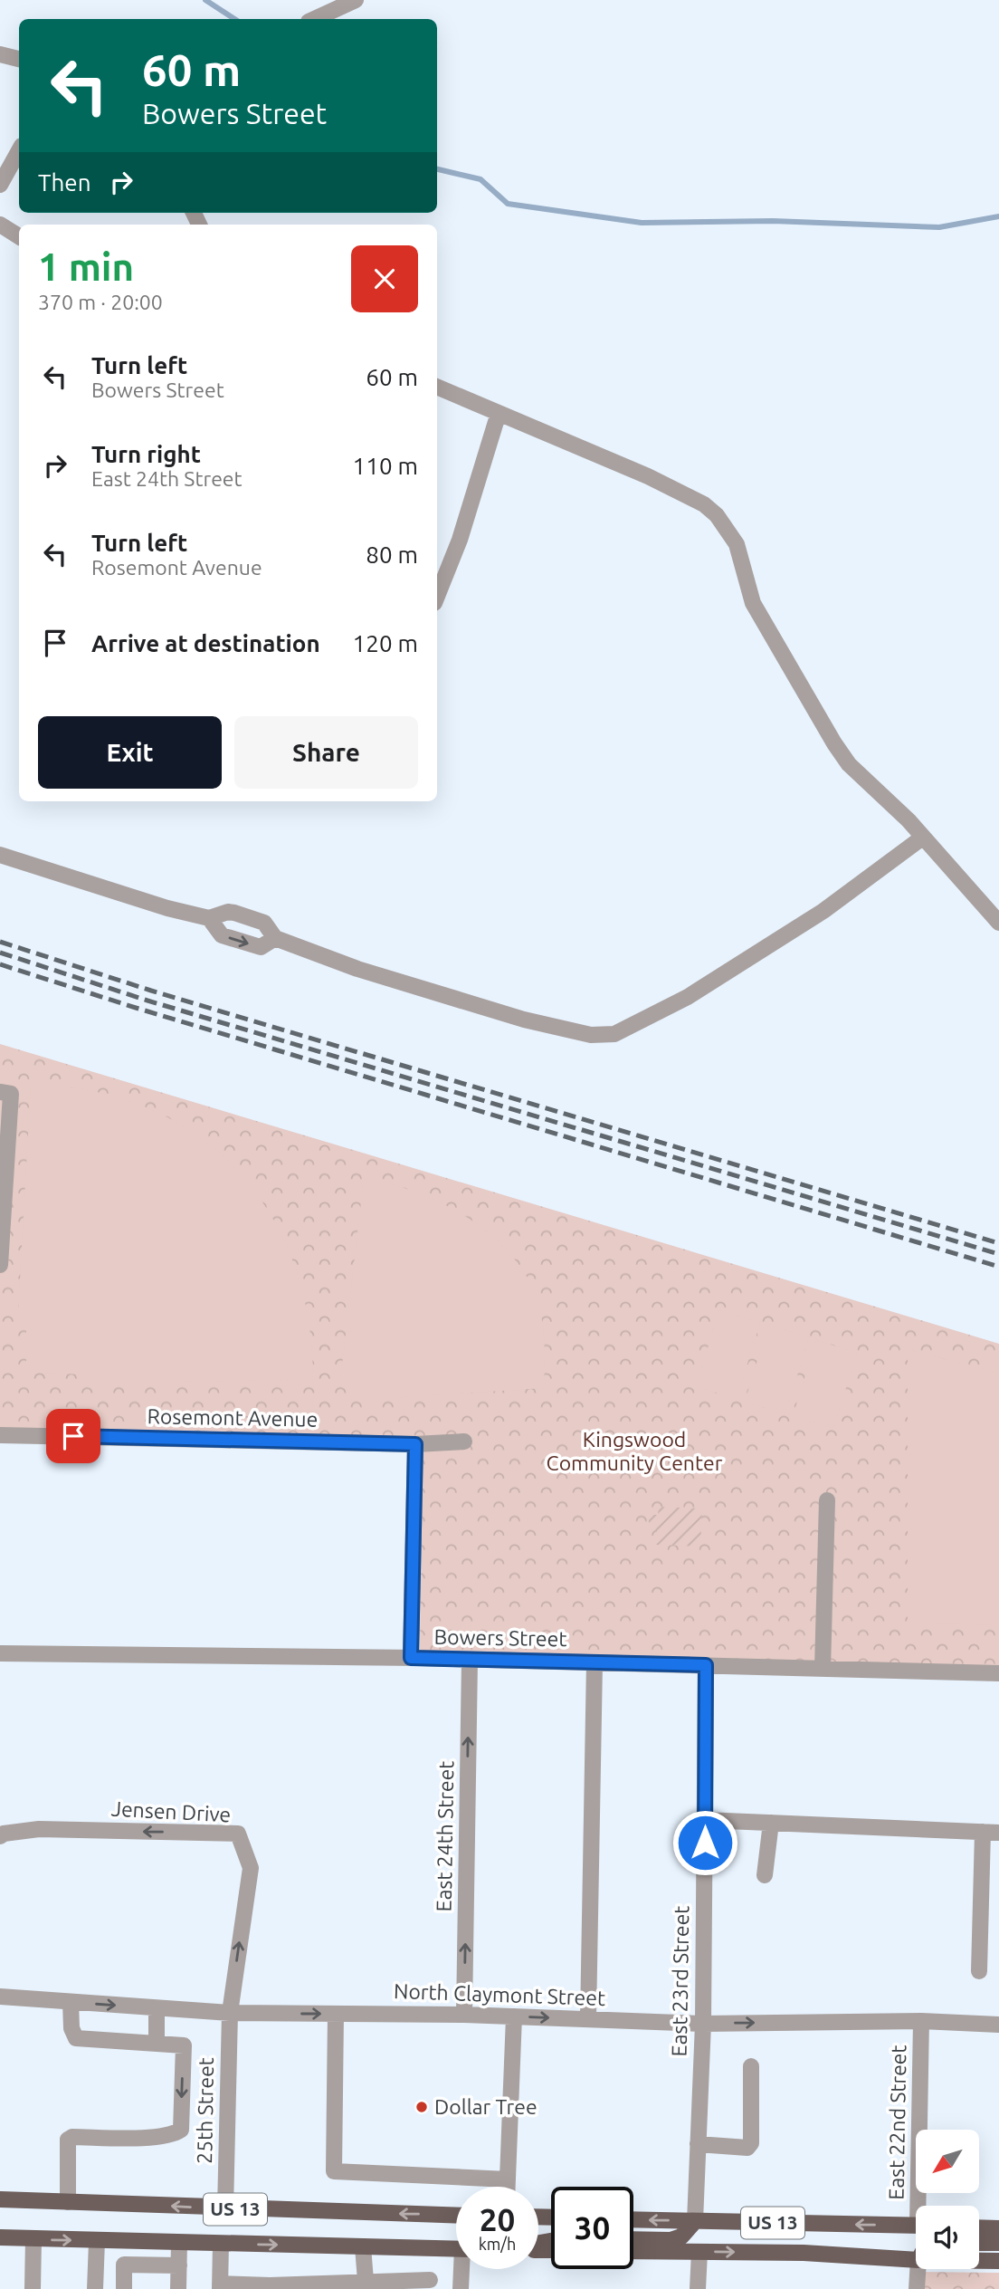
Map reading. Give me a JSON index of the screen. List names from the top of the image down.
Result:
{
  "streets": {
    "main road": ["US 13"],
    "street": [
      "Rosemont Avenue",
      "Bowers Street",
      "Jensen Drive",
      "East 24th Street",
      "East 23rd Street",
      "North Claymont Street",
      "25th Street",
      "East 22nd Street"
    ]
  },
  "crossings": [
    ["Bowers Street", "East 24th Street"],
    ["Bowers Street", "East 23rd Street"],
    ["Jensen Drive", "North Claymont Street"],
    ["Jensen Drive", "25th Street"],
    ["East 24th Street", "North Claymont Street"],
    ["East 23rd Street", "North Claymont Street"],
    ["East 23rd Street", "US 13"],
    ["North Claymont Street", "25th Street"],
    ["North Claymont Street", "East 22nd Street"],
    ["25th Street", "US 13"]
  ],
  "one_way": ["North Claymont Street"],
  "parks": ["Kingswood Community Center"],
  "places": ["Dollar Tree"],
  "north": "bottom left",
  "page": {
    "turn": ["60 m", "Bowers Street"],
    "then": "Then",
    "heading": ["1 min", "370 m · 20:00"],
    "list": [
      {
        "name": "Turn left",
        "note": "Bowers Street",
        "value": "60 m"
      },
      {
        "name": "Turn right",
        "note": "East 24th Street",
        "value": "110 m"
      },
      {
        "name": "Turn left",
        "note": "Rosemont Avenue",
        "value": "80 m"
      },
      {
        "name": "Arrive at destination",
        "value": "120 m"
      }
    ],
    "buttons": ["Exit", "Share"],
    "speed": "20 km/h",
    "limit": "30"
  }
}
